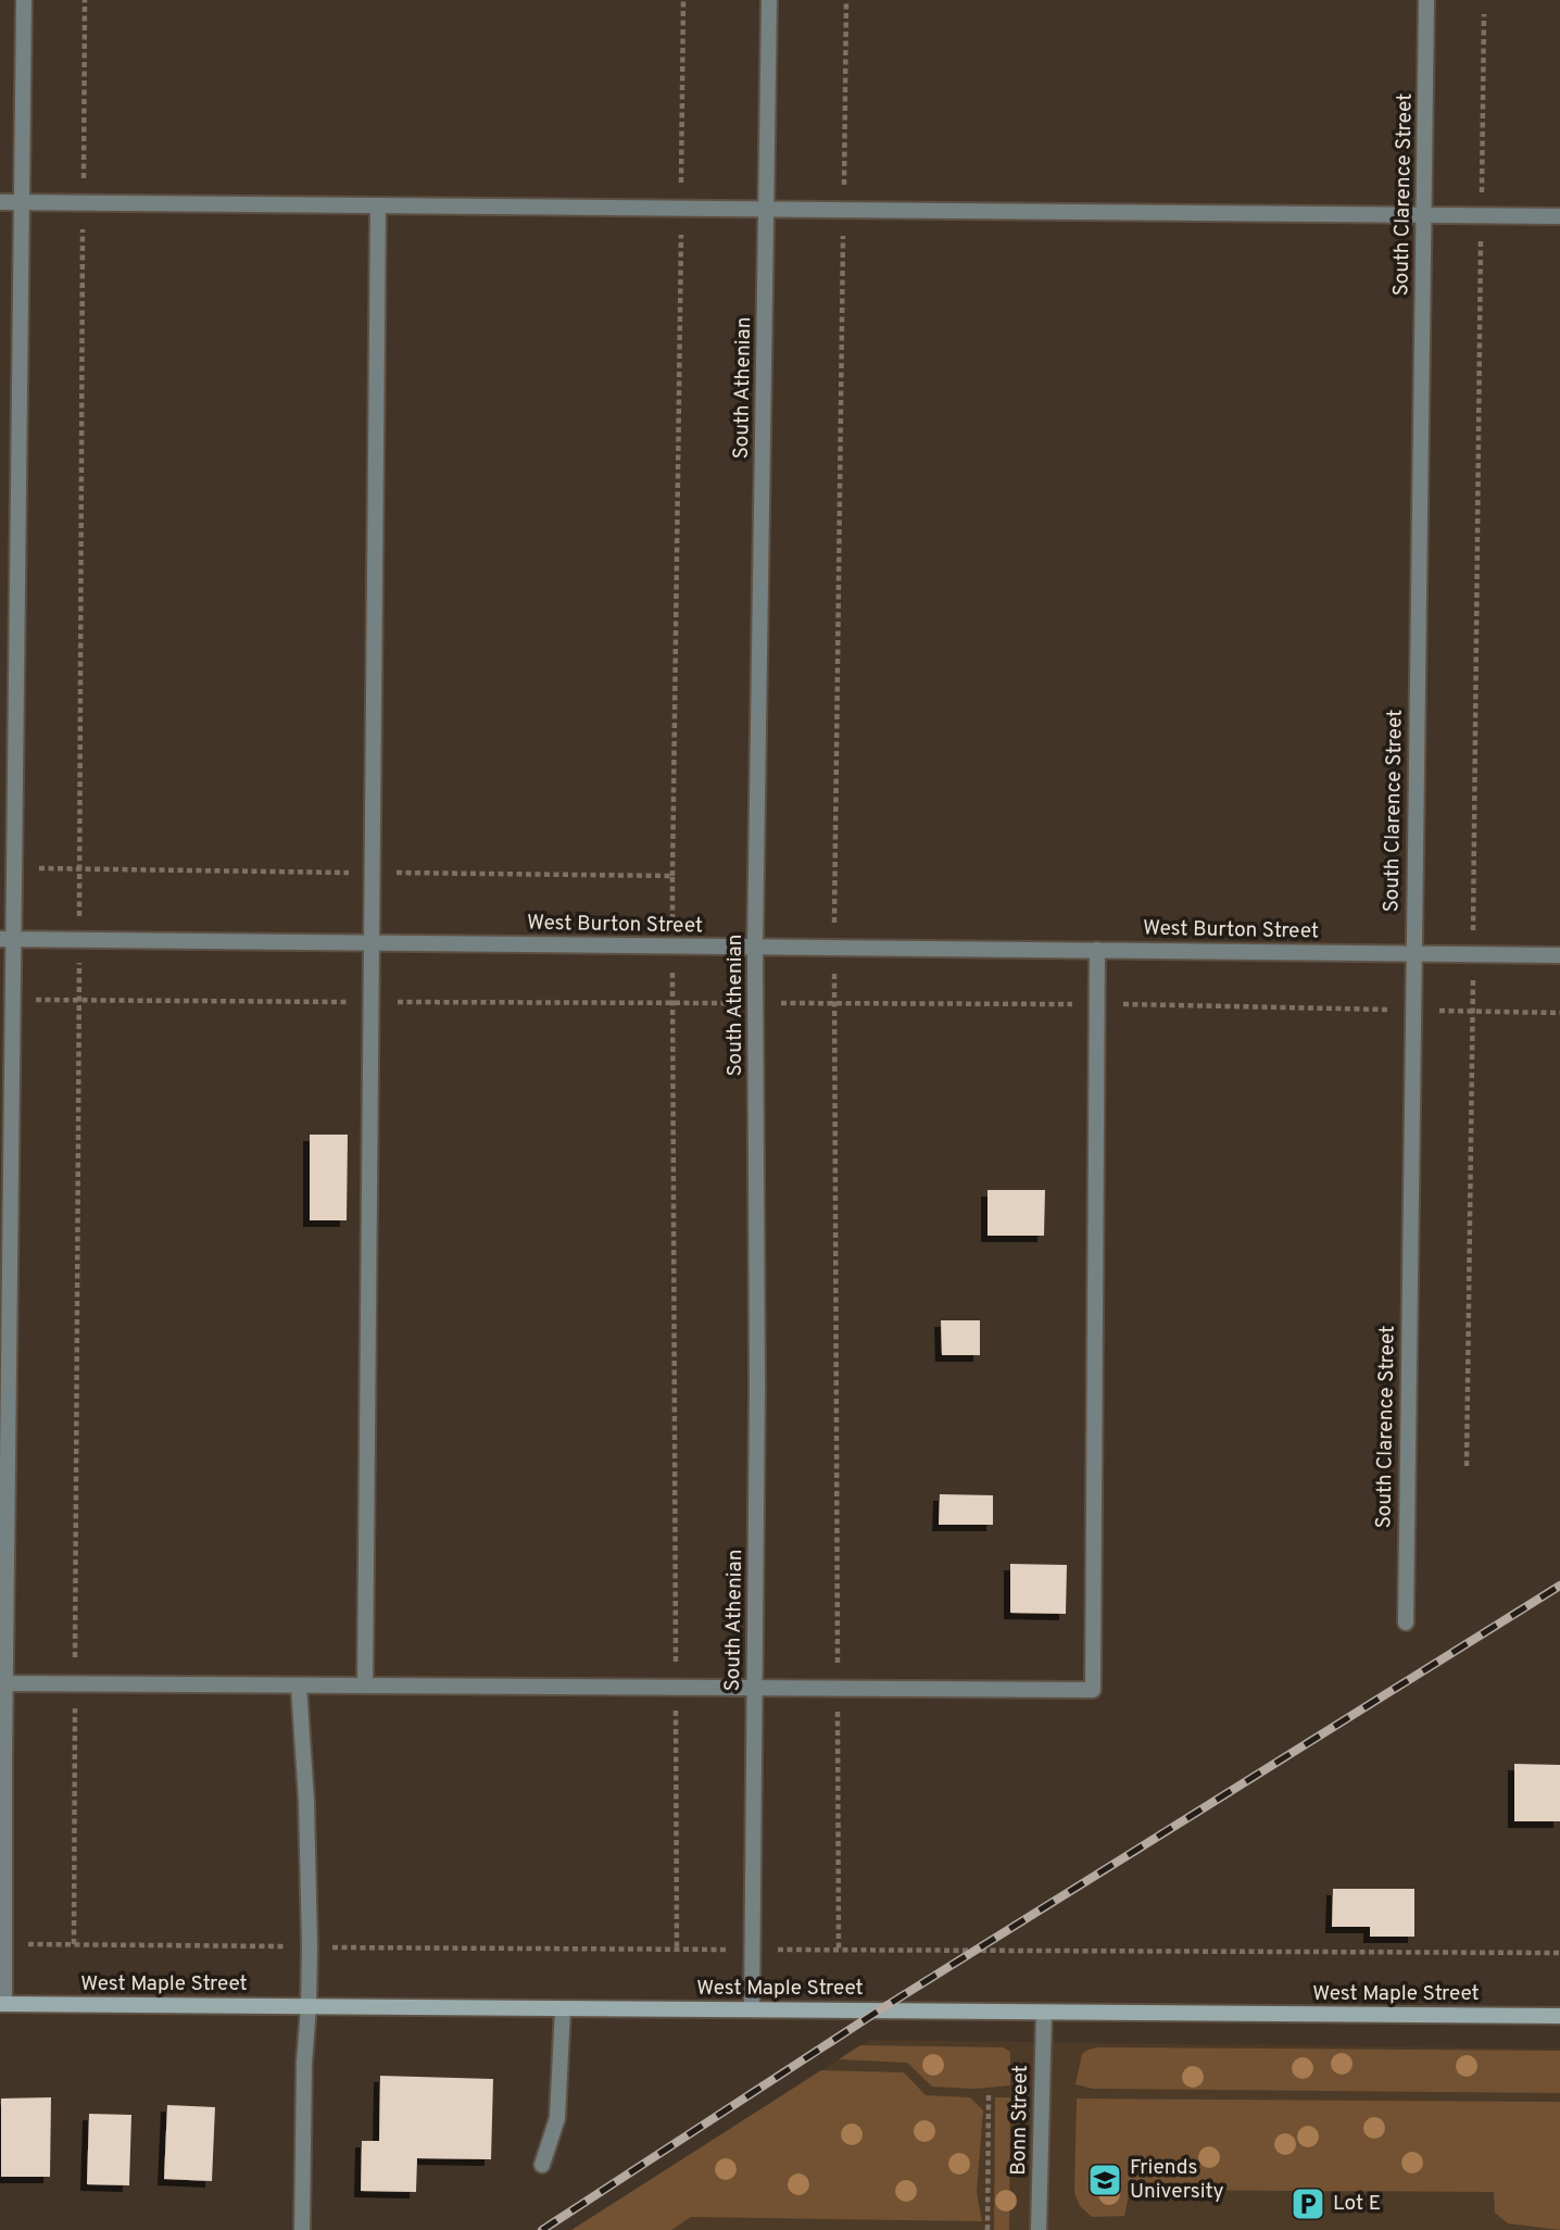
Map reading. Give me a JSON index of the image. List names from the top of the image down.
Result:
{
  "streets": {
    "street": [
      "South Clarence Street",
      "South Athenian",
      "West Burton Street",
      "West Maple Street",
      "Bonn Street"
    ]
  },
  "crossings": [
    ["South Clarence Street", "West Burton Street"],
    ["South Athenian", "West Burton Street"],
    ["South Athenian", "West Maple Street"],
    ["West Maple Street", "Bonn Street"]
  ],
  "places": {
    "school or university": ["Friends University"],
    "parking": ["Lot E"]
  }
}
